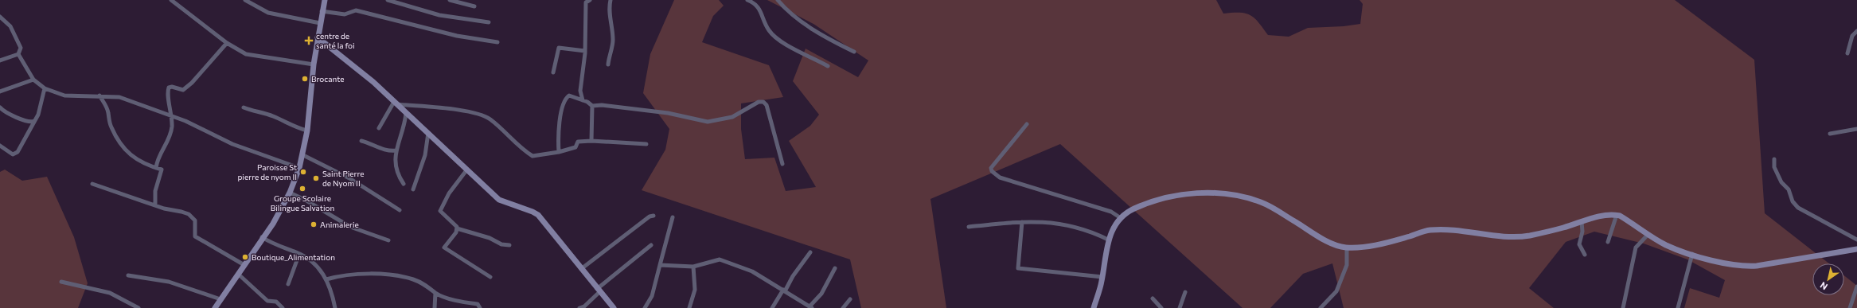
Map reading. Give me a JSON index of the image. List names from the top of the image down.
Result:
{
  "places": {
    "health": ["centre de santé la foi"],
    "other": [
      "Brocante",
      "Paroisse St pierre de nyom II",
      "Saint Pierre de Nyom II",
      "Groupe Scolaire Bilingue Salvation",
      "Animalerie",
      "Boutique_Alimentation"
    ]
  },
  "north": "bottom left"
}
